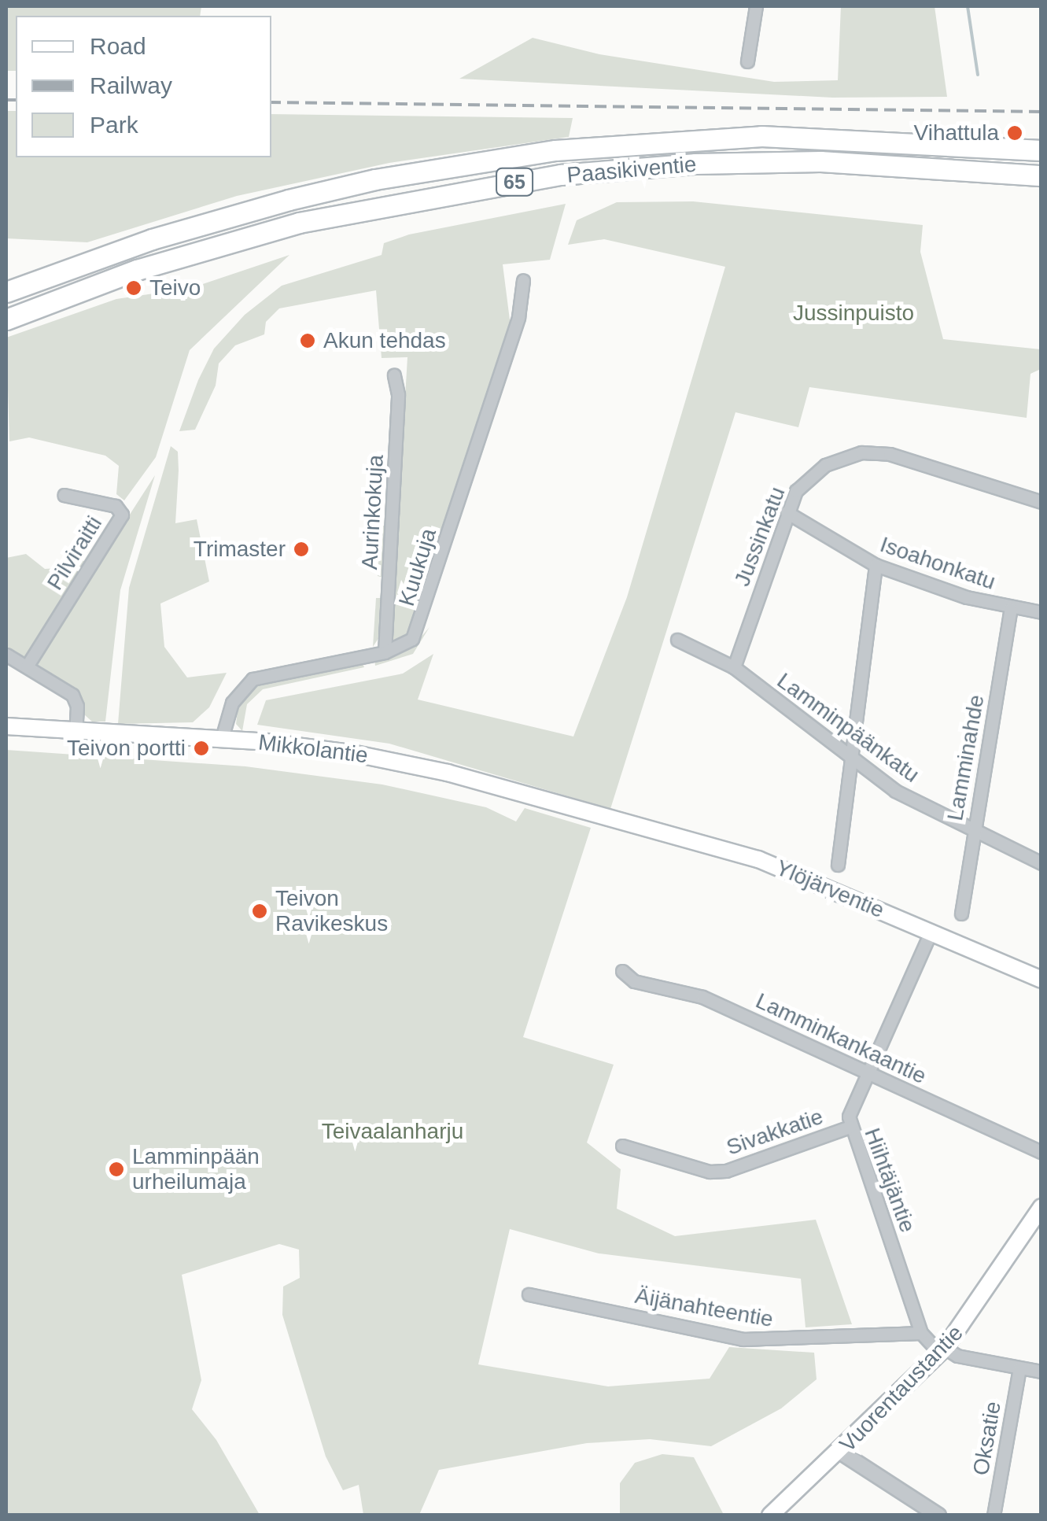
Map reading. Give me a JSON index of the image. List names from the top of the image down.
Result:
{
  "streets": {
    "highway": ["Paasikiventie", "65"],
    "main road": ["Mikkolantie", "Ylöjärventie", "Vuorentaustantie"],
    "street": [
      "Aurinkokuja",
      "Jussinkatu",
      "Pilviraitti",
      "Isoahonkatu",
      "Kuukuja",
      "Lamminpäänkatu",
      "Lamminahde",
      "Lamminkankaantie",
      "Sivakkatie",
      "Hiihtäjäntie",
      "Äijänahteentie",
      "Oksatie"
    ]
  },
  "crossings": [
    ["Aurinkokuja", "Kuukuja"],
    ["Jussinkatu", "Isoahonkatu"],
    ["Jussinkatu", "Lamminpäänkatu"],
    ["Isoahonkatu", "Lamminahde"],
    ["Kuukuja", "Mikkolantie"],
    ["Lamminpäänkatu", "Lamminahde"],
    ["Mikkolantie", "Ylöjärventie"],
    ["Ylöjärventie", "Hiihtäjäntie"],
    ["Lamminkankaantie", "Hiihtäjäntie"],
    ["Sivakkatie", "Hiihtäjäntie"],
    ["Hiihtäjäntie", "Äijänahteentie"],
    ["Hiihtäjäntie", "Vuorentaustantie"]
  ],
  "parks": ["Jussinpuisto", "Teivaalanharju"],
  "places": [
    "Vihattula",
    "Teivo",
    "Akun tehdas",
    "Trimaster",
    "Teivon portti",
    "Teivon Ravikeskus",
    "Lamminpään urheilumaja"
  ],
  "legend": ["Road", "Railway", "Park"]
}
